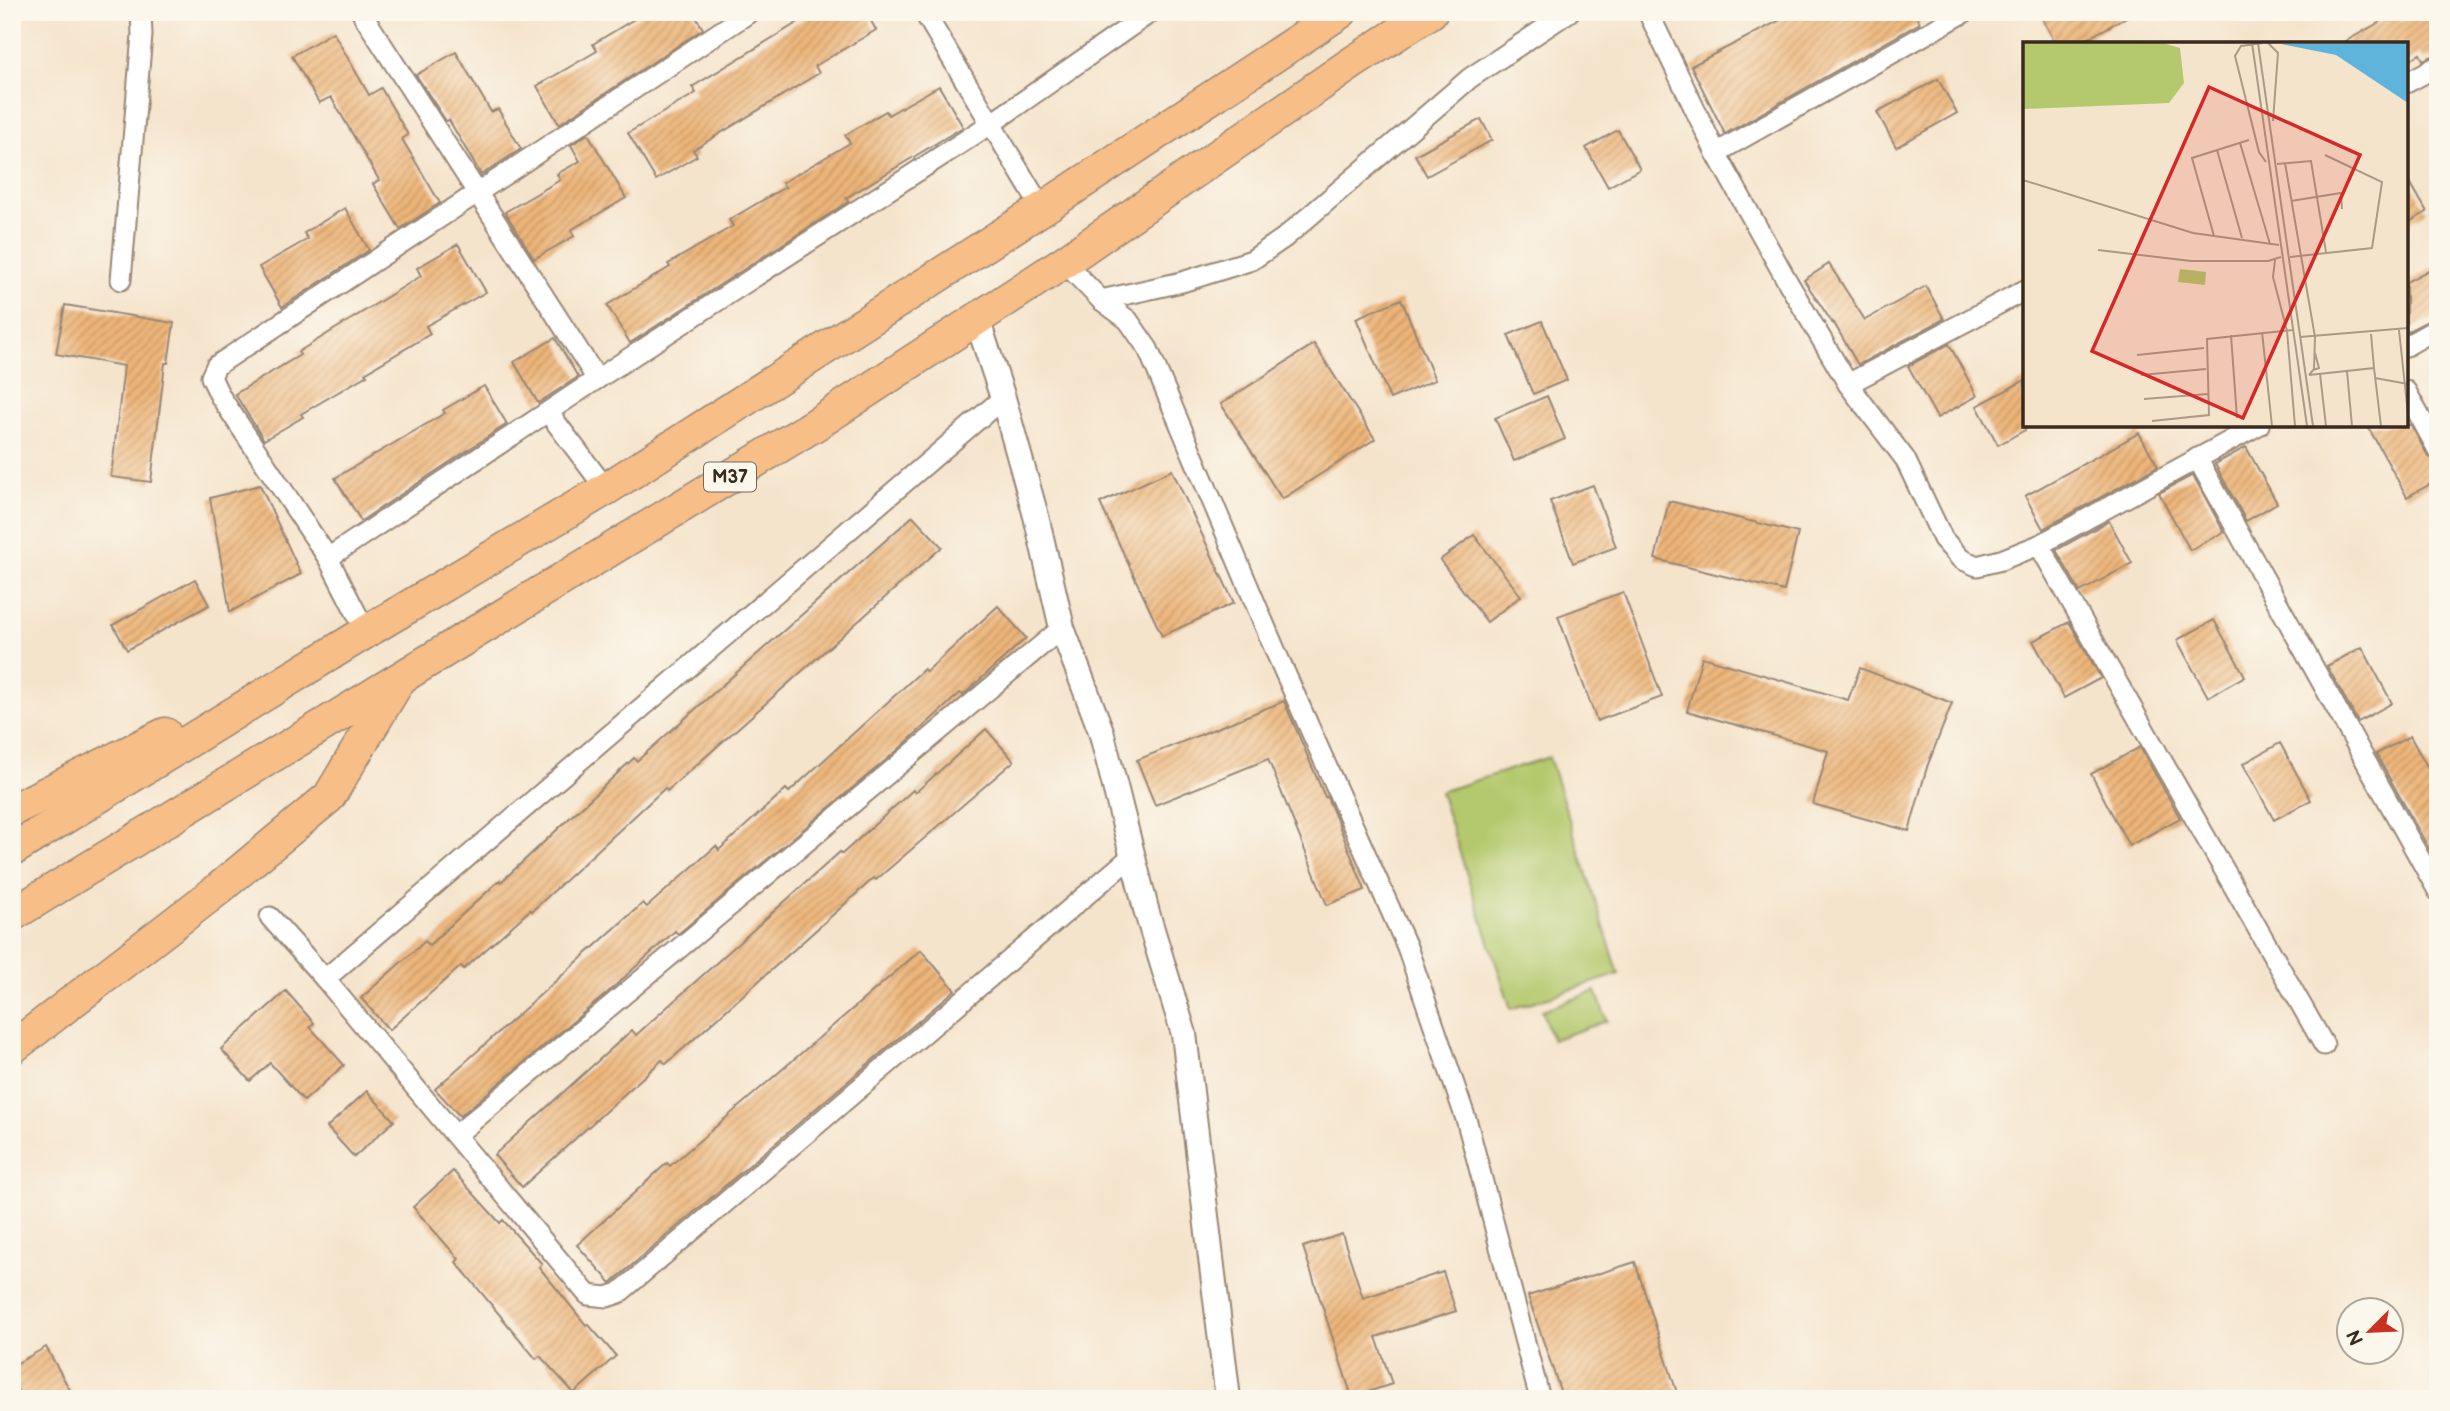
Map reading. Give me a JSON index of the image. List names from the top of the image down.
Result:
{
  "streets": {
    "highway": ["M37"]
  },
  "north": "bottom left"
}
